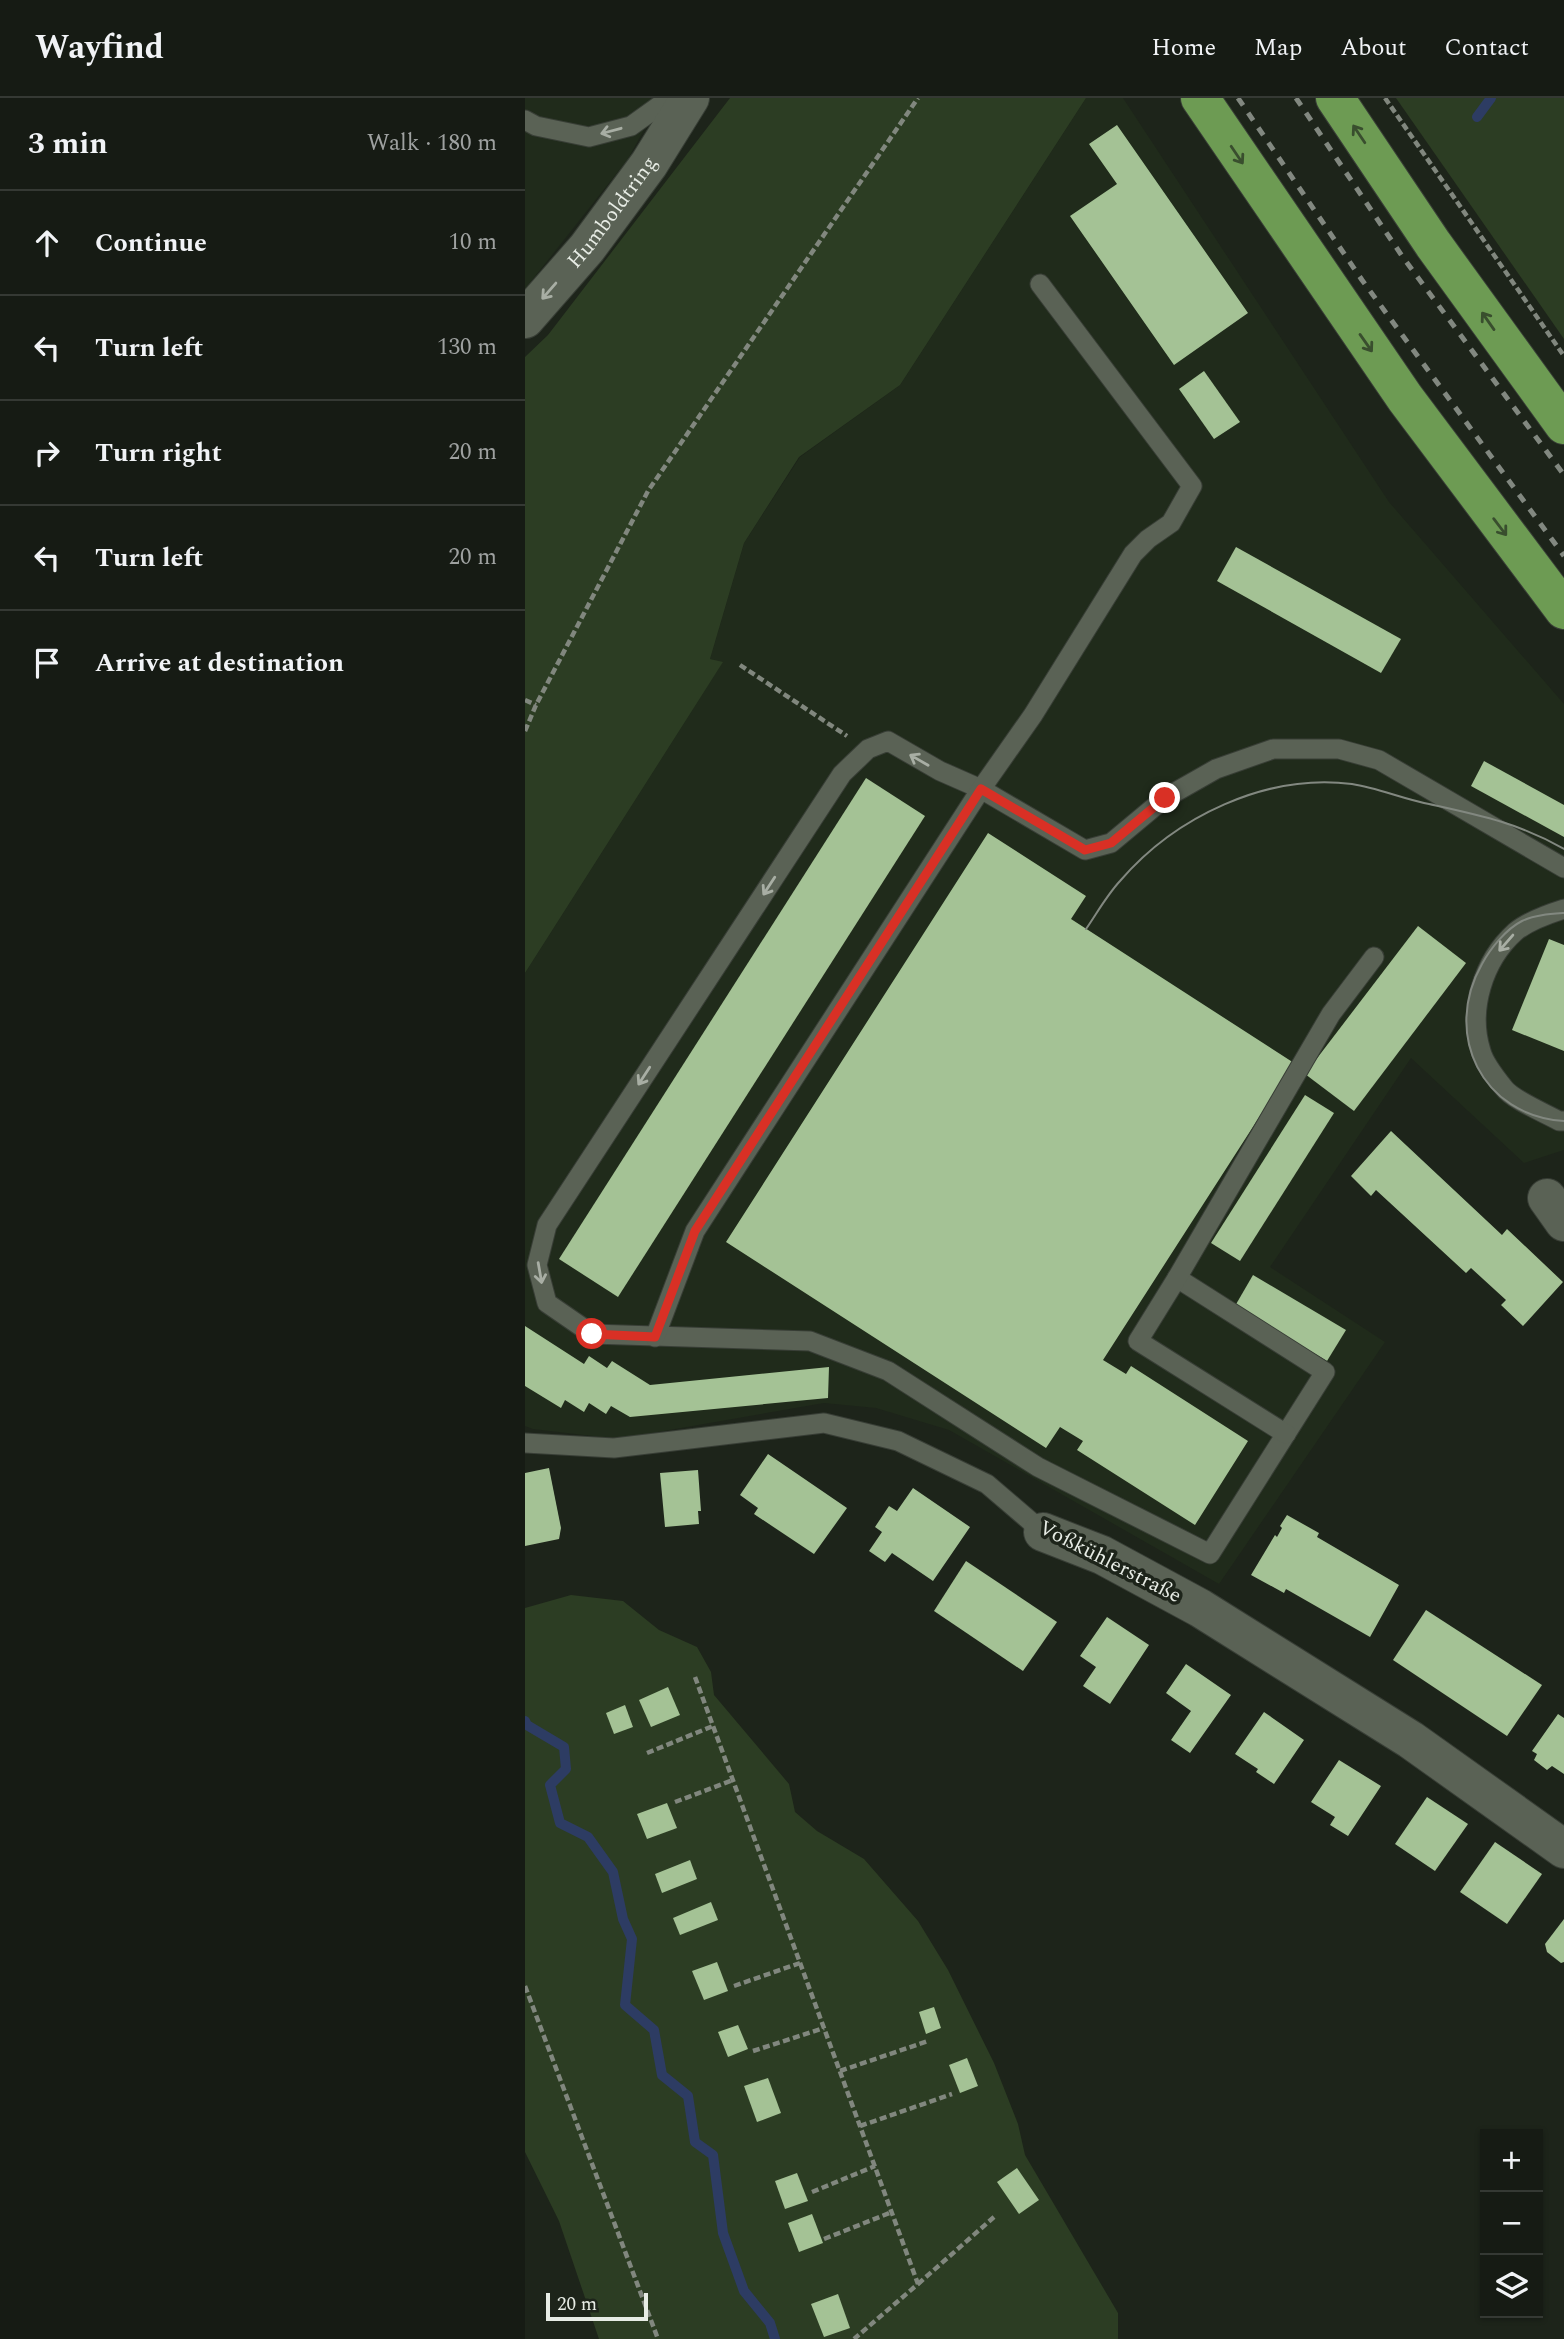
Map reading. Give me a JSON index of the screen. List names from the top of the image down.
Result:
{
  "streets": {
    "street": ["Humboldtring", "Voßkühlerstraße"]
  },
  "one_way": ["Humboldtring"],
  "scale_bar": "20 m",
  "page": {
    "header": "Wayfind",
    "nav": [
      "Home",
      "Map",
      "About",
      "Contact"
    ],
    "heading": ["3 min", "Walk · 180 m"],
    "list": [
      ["Continue", "10 m"],
      ["Turn left", "130 m"],
      ["Turn right", "20 m"],
      ["Turn left", "20 m"],
      "Arrive at destination"
    ],
    "map_buttons": ["+", "−"],
    "scale": "20 m"
  }
}
